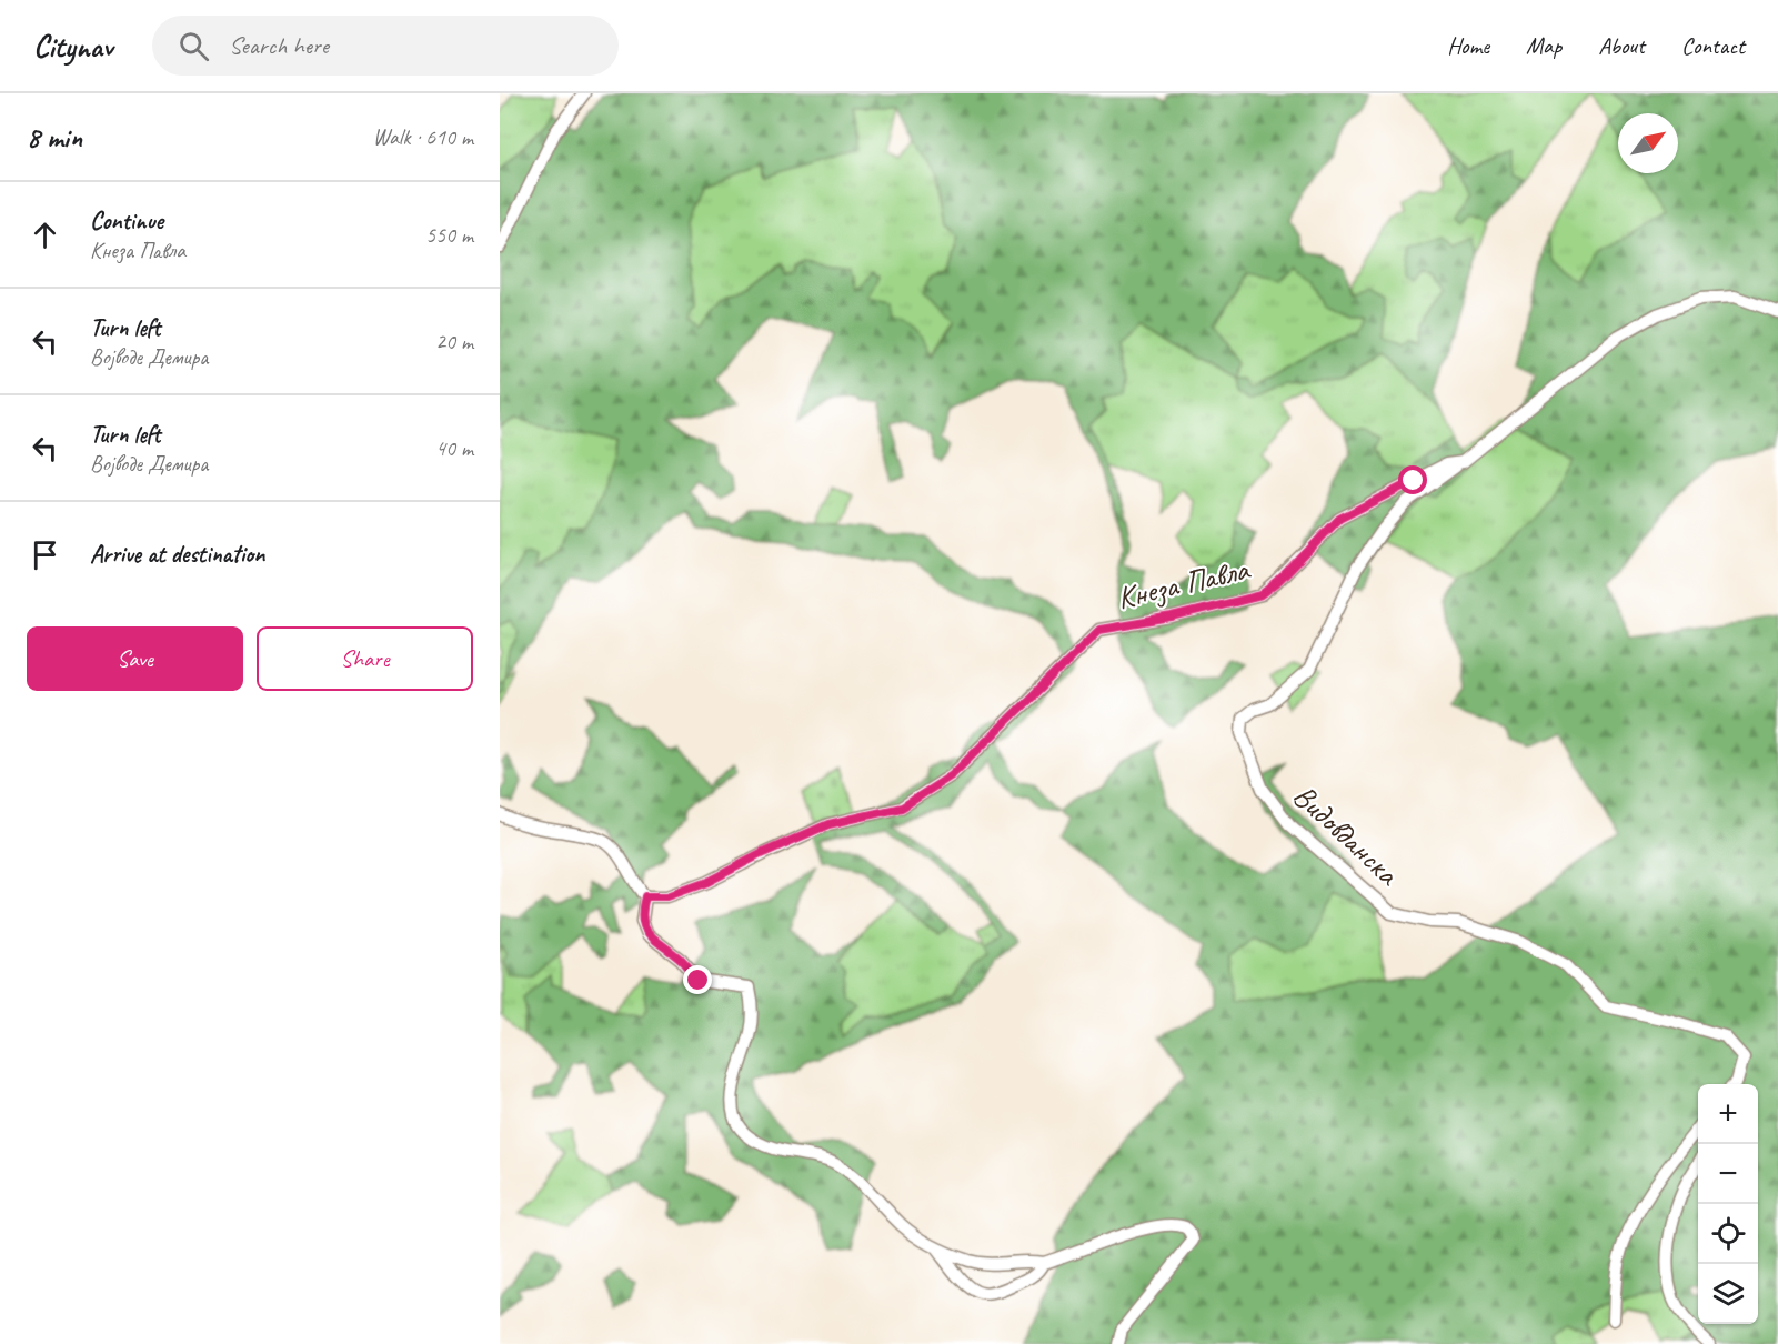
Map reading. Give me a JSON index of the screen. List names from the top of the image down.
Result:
{
  "streets": {
    "street": ["Кнеза Павла", "Видовданска"]
  },
  "crossings": [
    ["Кнеза Павла", "Видовданска"]
  ],
  "north": "top right",
  "page": {
    "header": "Citynav",
    "search": "Search here",
    "nav": [
      "Home",
      "Map",
      "About",
      "Contact"
    ],
    "heading": ["8 min", "Walk · 610 m"],
    "list": [
      ["Continue", "Кнеза Павла", "550 m"],
      ["Turn left", "Војводе Демира", "20 m"],
      ["Turn left", "Војводе Демира", "40 m"],
      "Arrive at destination"
    ],
    "buttons": ["Save", "Share"],
    "map_buttons": ["+", "−"]
  }
}
